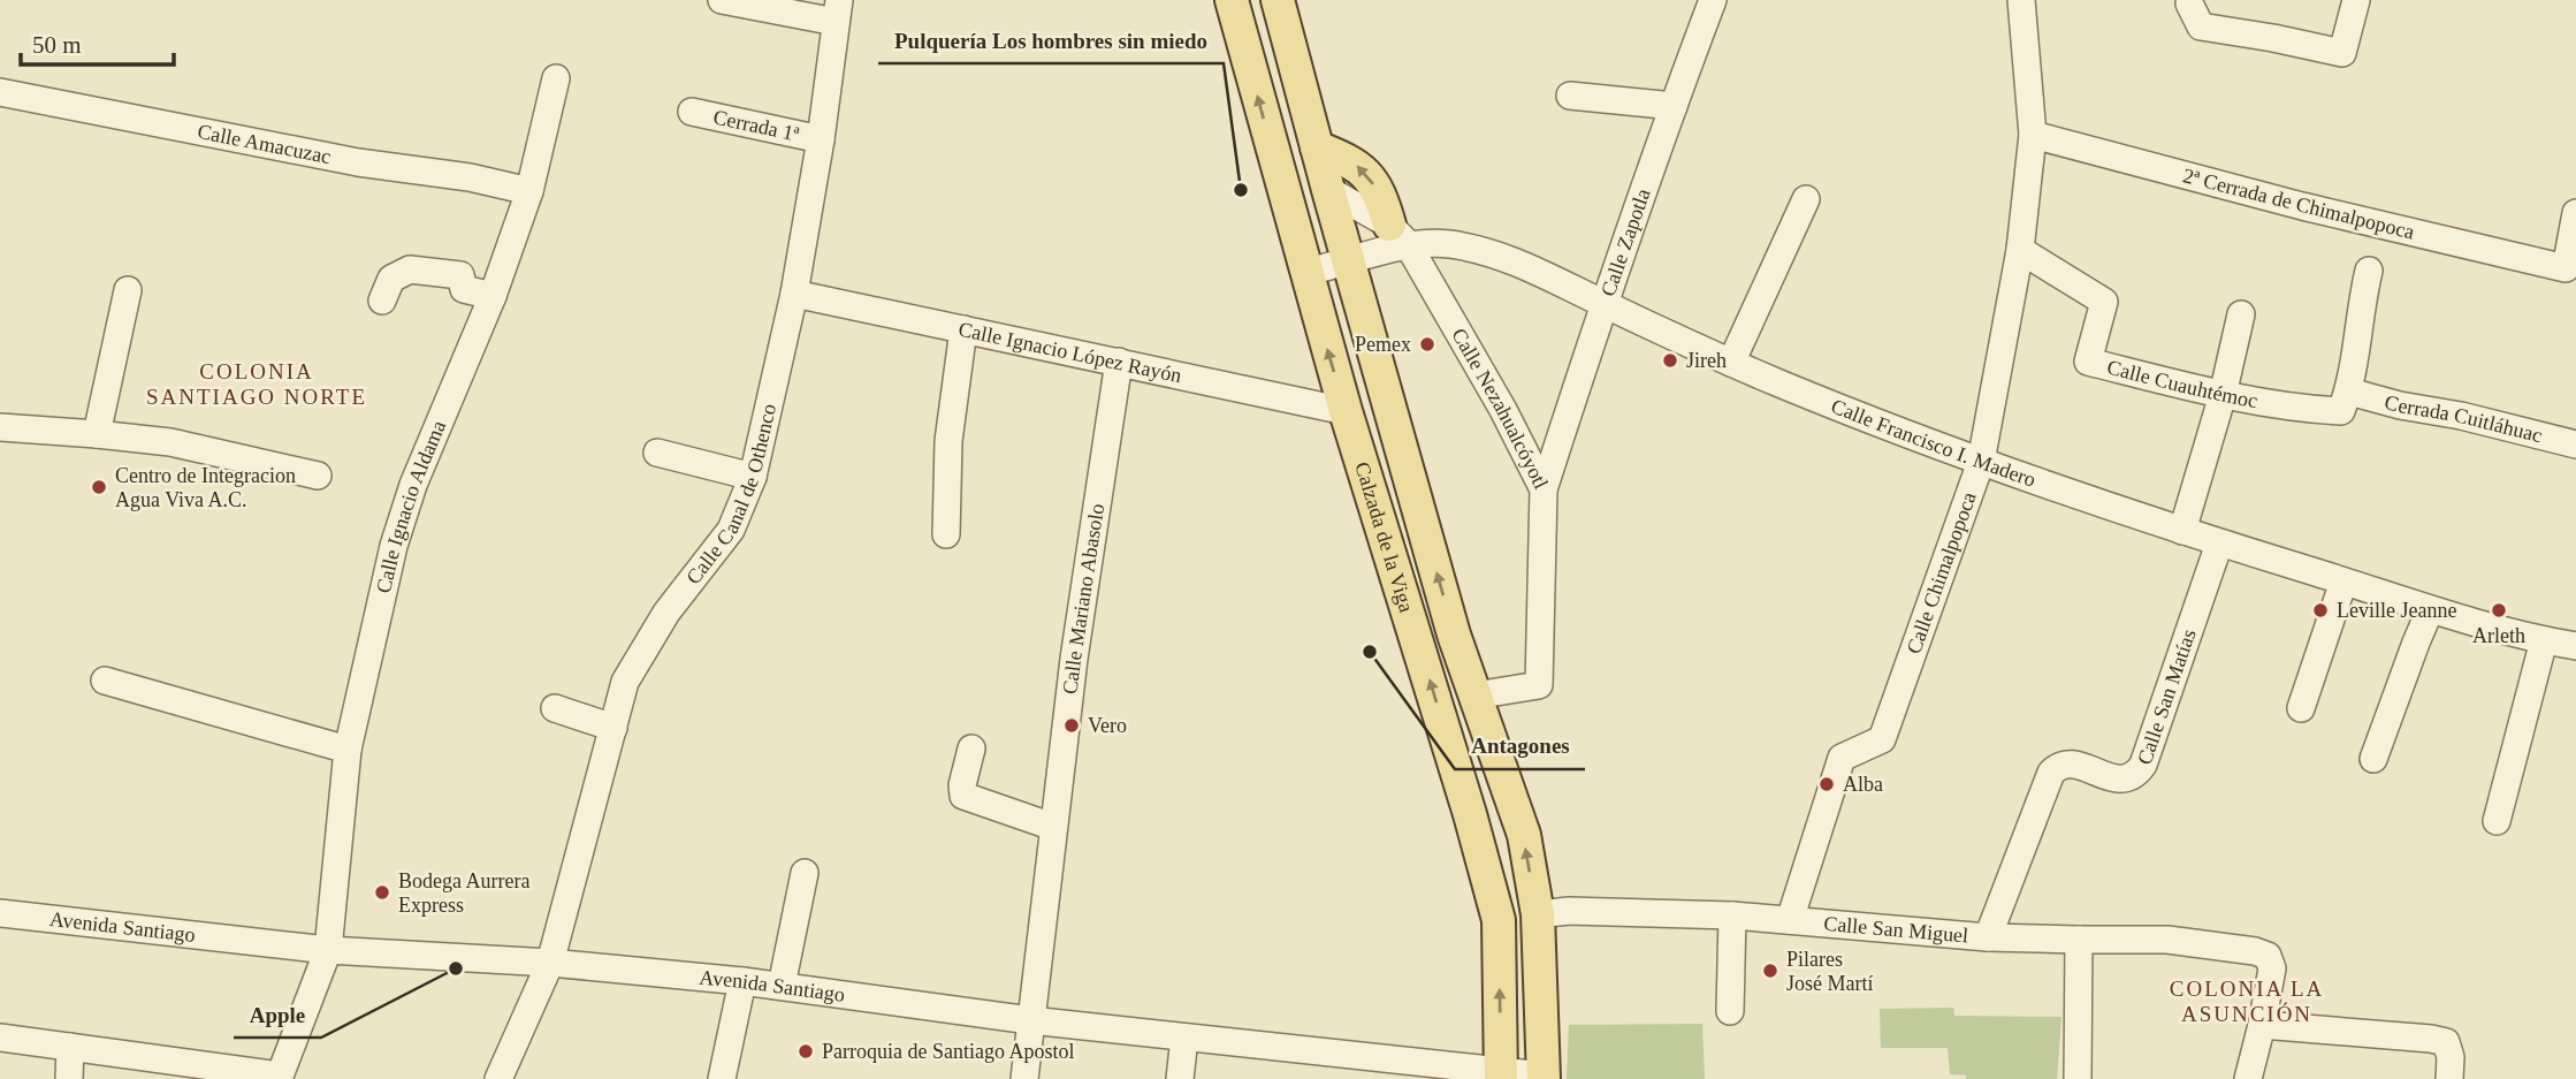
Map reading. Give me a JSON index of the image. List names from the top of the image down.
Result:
{
  "streets": {
    "main road": ["Calzada de la Viga"],
    "street": [
      "Cerrada 1ª",
      "Calle Amacuzac",
      "2ª Cerrada de Chimalpopoca",
      "Calle Zapotla",
      "Calle Ignacio López Rayón",
      "Calle Cuauhtémoc",
      "Calle Nezahualcóyotl",
      "Cerrada Cuitláhuac",
      "Calle Francisco I. Madero",
      "Calle Canal de Othenco",
      "Calle Ignacio Aldama",
      "Calle Chimalpopoca",
      "Calle Mariano Abasolo",
      "Calle San Matías",
      "Avenida Santiago",
      "Calle San Miguel"
    ]
  },
  "crossings": [
    ["Cerrada 1ª", "Calle Canal de Othenco"],
    ["Calle Amacuzac", "Calle Ignacio Aldama"],
    ["2ª Cerrada de Chimalpopoca", "Calle Chimalpopoca"],
    ["Calle Zapotla", "Calle Nezahualcóyotl"],
    ["Calle Zapotla", "Calle Francisco I. Madero"],
    ["Calle Ignacio López Rayón", "Calle Canal de Othenco"],
    ["Calle Ignacio López Rayón", "Calzada de la Viga"],
    ["Calle Ignacio López Rayón", "Calle Mariano Abasolo"],
    ["Calle Cuauhtémoc", "Cerrada Cuitláhuac"],
    ["Calle Cuauhtémoc", "Calle Chimalpopoca"],
    ["Calle Nezahualcóyotl", "Calle Francisco I. Madero"],
    ["Calle Nezahualcóyotl", "Calzada de la Viga"],
    ["Calle Francisco I. Madero", "Calzada de la Viga"],
    ["Calle Francisco I. Madero", "Calle Chimalpopoca"],
    ["Calle Francisco I. Madero", "Calle San Matías"],
    ["Calle Canal de Othenco", "Avenida Santiago"],
    ["Calle Ignacio Aldama", "Avenida Santiago"],
    ["Calzada de la Viga", "Avenida Santiago"],
    ["Calzada de la Viga", "Calle San Miguel"],
    ["Calle Chimalpopoca", "Calle San Miguel"],
    ["Calle Mariano Abasolo", "Avenida Santiago"],
    ["Calle San Matías", "Calle San Miguel"]
  ],
  "districts": ["COLONIA SANTIAGO NORTE", "COLONIA LA ASUNCIÓN"],
  "places": [
    "Pulquería Los hombres sin miedo",
    "Pemex",
    "Jireh",
    "Centro de Integracion Agua Viva A.C.",
    "Leville Jeanne",
    "Arleth",
    "Antagones",
    "Vero",
    "Alba",
    "Bodega Aurrera Express",
    "Apple",
    "Pilares José Martí",
    "Parroquia de Santiago Apostol"
  ],
  "scale_bar": "50 m"
}
